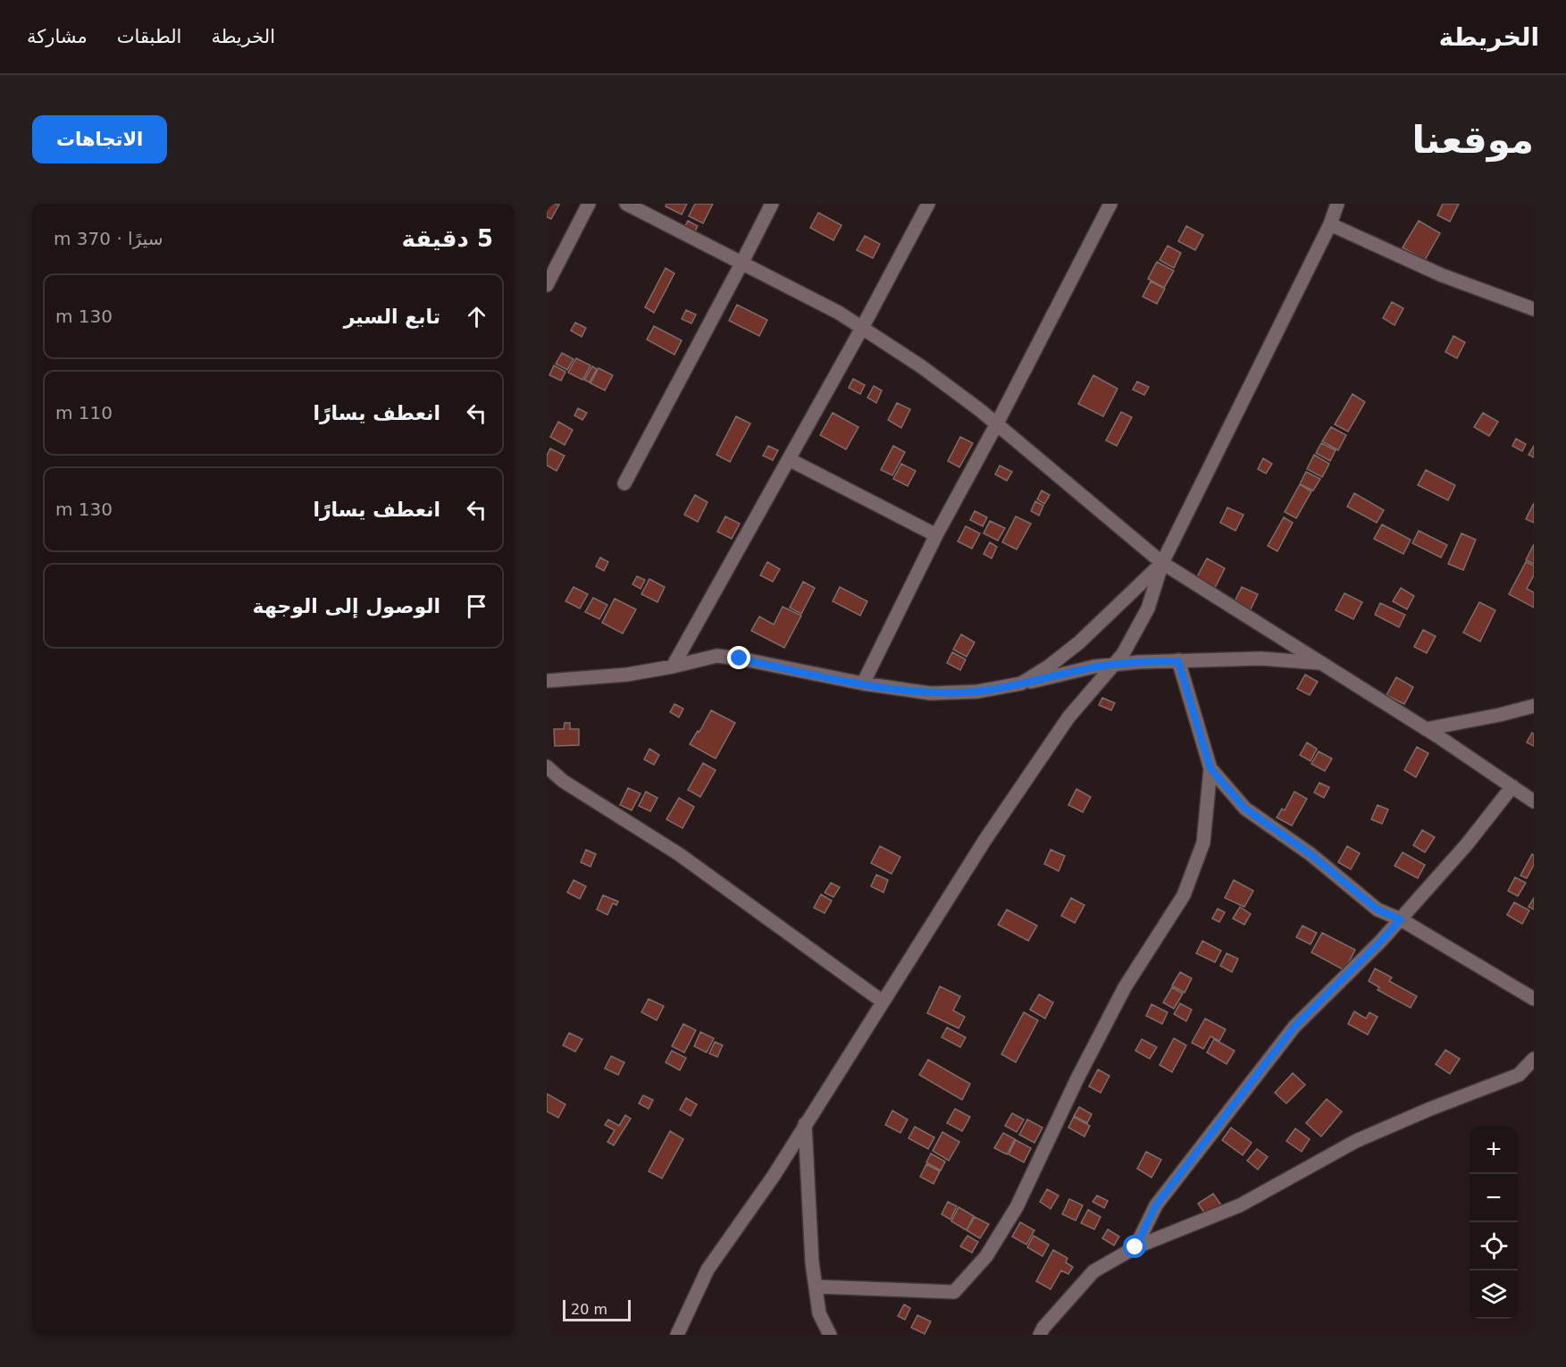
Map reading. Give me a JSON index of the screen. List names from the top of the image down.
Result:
{
  "scale_bar": "20 m",
  "page": {
    "header": "الخريطة",
    "nav": ["الخريطة", "الطبقات", "مشاركة"],
    "buttons": "الاتجاهات",
    "title": "موقعنا",
    "heading": ["5 دقيقة", "سيرًا · 370 m"],
    "list": [
      ["تابع السير", "130 m"],
      ["انعطف يسارًا", "110 m"],
      ["انعطف يسارًا", "130 m"],
      "الوصول إلى الوجهة"
    ],
    "map_buttons": ["+", "−"],
    "scale": "20 m"
  }
}
